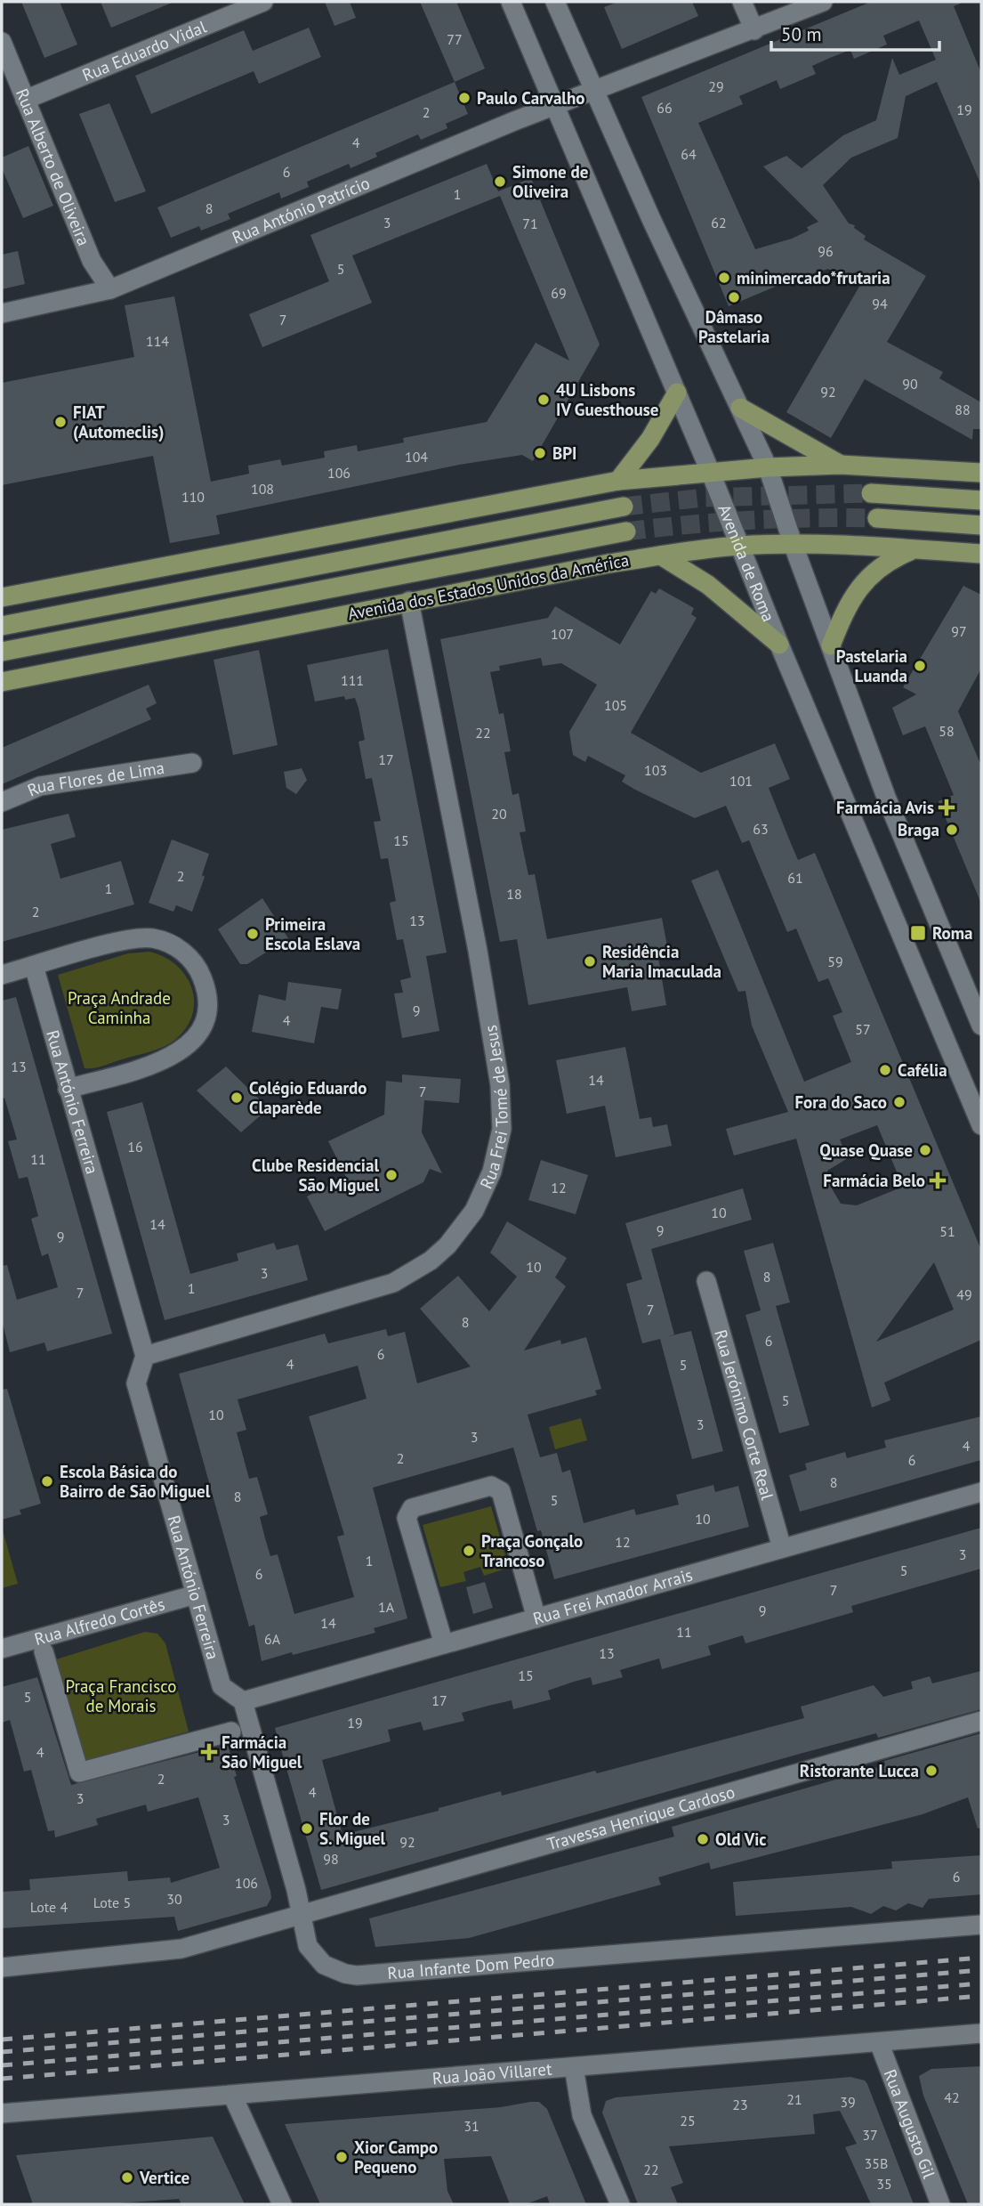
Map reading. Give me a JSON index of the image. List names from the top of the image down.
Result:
{
  "streets": {
    "main road": ["Avenida dos Estados Unidos da América"],
    "street": [
      "Rua Eduardo Vidal",
      "Rua Alberto de Oliveira",
      "Rua António Patrício",
      "Avenida de Roma",
      "Rua Flores de Lima",
      "Rua António Ferreira",
      "Rua Frei Tomé de Jesus",
      "Rua Jerónimo Corte Real",
      "Rua Frei Amador Arrais",
      "Rua Alfredo Cortês",
      "Travessa Henrique Cardoso",
      "Rua Infante Dom Pedro",
      "Rua João Villaret",
      "Rua Augusto Gil"
    ]
  },
  "crossings": [
    ["Rua Eduardo Vidal", "Rua Alberto de Oliveira"],
    ["Rua Alberto de Oliveira", "Rua António Patrício"],
    ["Rua António Patrício", "Avenida de Roma"],
    ["Avenida de Roma", "Avenida dos Estados Unidos da América"],
    ["Avenida dos Estados Unidos da América", "Rua Frei Tomé de Jesus"],
    ["Rua António Ferreira", "Rua Frei Tomé de Jesus"],
    ["Rua António Ferreira", "Rua Frei Amador Arrais"],
    ["Rua António Ferreira", "Rua Alfredo Cortês"],
    ["Rua Jerónimo Corte Real", "Rua Frei Amador Arrais"],
    ["Travessa Henrique Cardoso", "Rua Infante Dom Pedro"],
    ["Rua João Villaret", "Rua Augusto Gil"]
  ],
  "parks": ["Praça Andrade Caminha", "Praça Francisco de Morais"],
  "places": {
    "other": [
      "Paulo Carvalho",
      "Simone de Oliveira",
      "minimercado*frutaria",
      "Dâmaso Pastelaria",
      "4U Lisbons IV Guesthouse",
      "FIAT (Automeclis)",
      "BPI",
      "Pastelaria Luanda",
      "Braga",
      "Primeira Escola Eslava",
      "Residência Maria Imaculada",
      "Cafélia",
      "Colégio Eduardo Claparède",
      "Fora do Saco",
      "Quase Quase",
      "Clube Residencial São Miguel",
      "Escola Básica do Bairro de São Miguel",
      "Praça Gonçalo Trancoso",
      "Ristorante Lucca",
      "Flor de S. Miguel",
      "Old Vic",
      "Xior Campo Pequeno",
      "Vertice"
    ],
    "health": ["Farmácia Avis", "Farmácia Belo", "Farmácia São Miguel"],
    "transit": ["Roma"]
  },
  "house_numbers": [
    "77",
    "29",
    "66",
    "19",
    "2",
    "4",
    "64",
    "6",
    "1",
    "8",
    "3",
    "62",
    "71",
    "96",
    "5",
    "69",
    "94",
    "7",
    "114",
    "90",
    "92",
    "88",
    "104",
    "106",
    "108",
    "110",
    "97",
    "107",
    "111",
    "105",
    "58",
    "22",
    "17",
    "103",
    "101",
    "20",
    "63",
    "15",
    "2",
    "61",
    "1",
    "18",
    "2",
    "13",
    "59",
    "9",
    "4",
    "57",
    "13",
    "14",
    "7",
    "16",
    "11",
    "12",
    "10",
    "14",
    "9",
    "51",
    "9",
    "10",
    "3",
    "8",
    "1",
    "7",
    "49",
    "7",
    "8",
    "6",
    "6",
    "4",
    "5",
    "5",
    "10",
    "3",
    "3",
    "4",
    "2",
    "6",
    "8",
    "8",
    "5",
    "10",
    "12",
    "3",
    "1",
    "5",
    "6",
    "7",
    "1A",
    "9",
    "14",
    "11",
    "6A",
    "13",
    "15",
    "5",
    "17",
    "19",
    "4",
    "2",
    "4",
    "3",
    "3",
    "92",
    "98",
    "6",
    "106",
    "30",
    "Lote 5",
    "Lote 4",
    "42",
    "21",
    "39",
    "23",
    "25",
    "31",
    "37",
    "35B",
    "22",
    "35"
  ],
  "scale_bar": "50 m"
}
